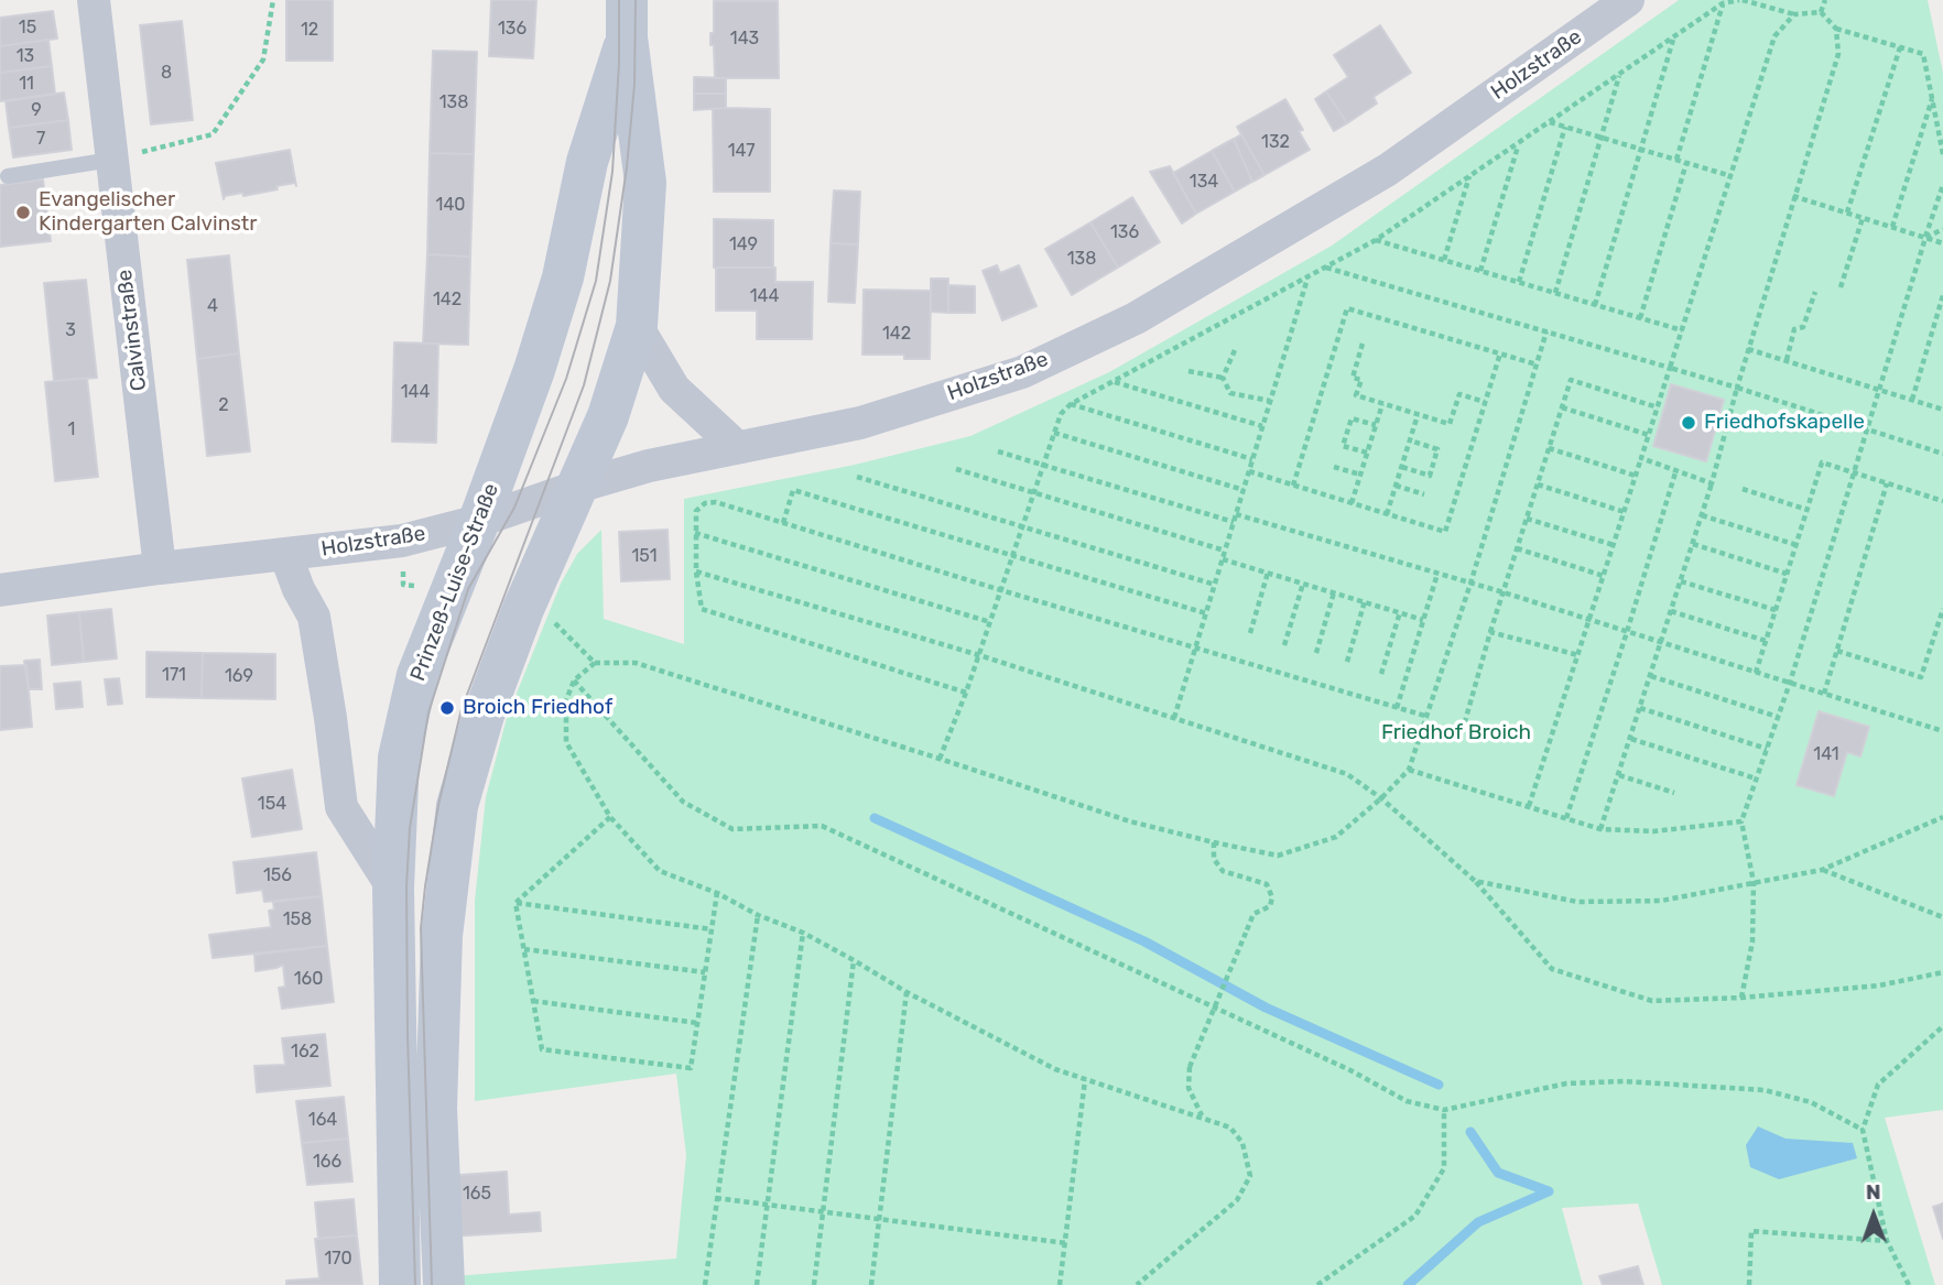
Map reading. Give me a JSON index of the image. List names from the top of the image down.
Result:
{
  "streets": {
    "main road": ["Prinzeß-Luise-Straße"],
    "street": ["Holzstraße", "Calvinstraße"]
  },
  "crossings": [
    ["Holzstraße", "Calvinstraße"],
    ["Holzstraße", "Prinzeß-Luise-Straße"]
  ],
  "parks": ["Friedhof Broich"],
  "places": ["Evangelischer Kindergarten Calvinstr", "Friedhofskapelle", "Broich Friedhof"],
  "house_numbers": [
    "15",
    "136",
    "12",
    "143",
    "13",
    "8",
    "11",
    "138",
    "9",
    "7",
    "132",
    "147",
    "134",
    "140",
    "136",
    "149",
    "138",
    "144",
    "142",
    "4",
    "3",
    "142",
    "144",
    "2",
    "1",
    "151",
    "171",
    "169",
    "141",
    "154",
    "156",
    "158",
    "160",
    "162",
    "164",
    "166",
    "165",
    "170"
  ],
  "north": "top"
}
